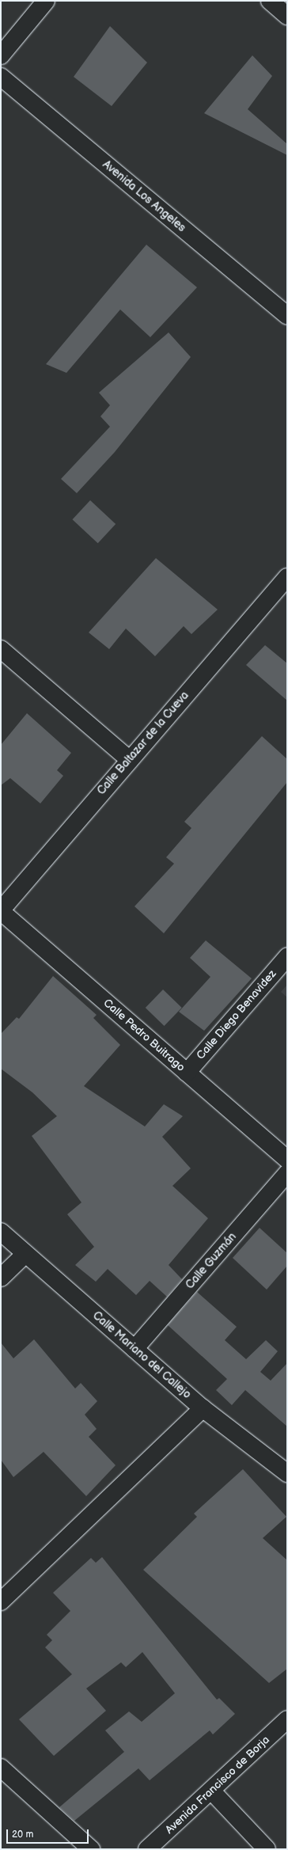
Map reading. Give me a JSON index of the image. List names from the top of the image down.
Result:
{
  "streets": {
    "street": [
      "Avenida Los Angeles",
      "Calle Baltazar de la Cueva",
      "Calle Diego Benavidez",
      "Calle Pedro Buitrago",
      "Calle Guzmán",
      "Calle Mariano del Callejo",
      "Avenida Francisco de Borja"
    ]
  },
  "crossings": [
    ["Calle Baltazar de la Cueva", "Calle Pedro Buitrago"],
    ["Calle Diego Benavidez", "Calle Pedro Buitrago"],
    ["Calle Guzmán", "Calle Mariano del Callejo"]
  ],
  "scale_bar": "20 m"
}
